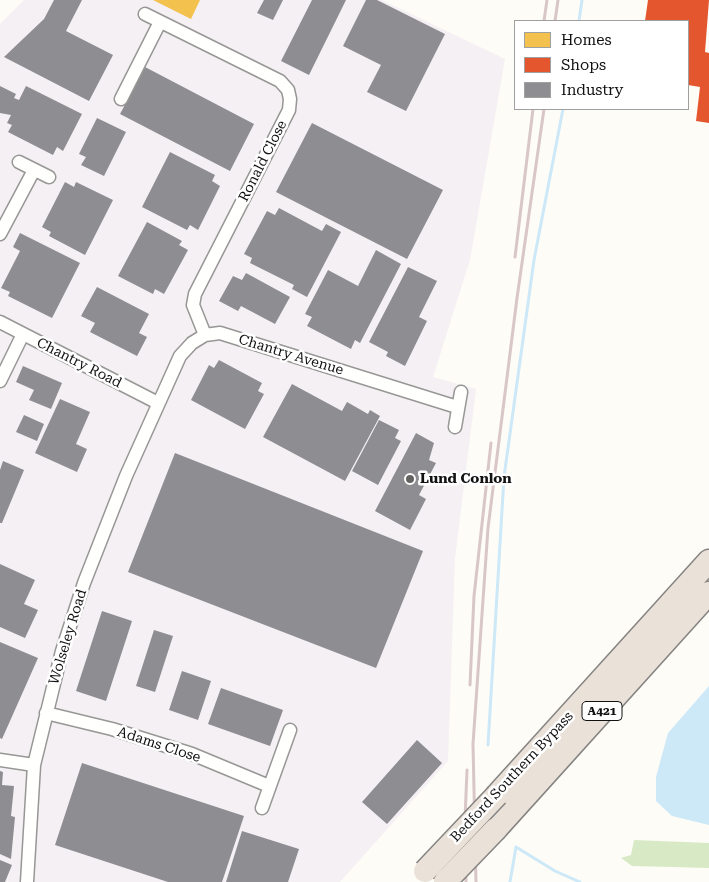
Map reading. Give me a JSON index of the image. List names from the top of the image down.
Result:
{
  "streets": {
    "highway": ["A421", "Bedford Southern Bypass"],
    "street": [
      "Ronald Close",
      "Chantry Avenue",
      "Chantry Road",
      "Wolseley Road",
      "Adams Close"
    ]
  },
  "crossings": [
    ["Ronald Close", "Chantry Avenue"],
    ["Chantry Road", "Wolseley Road"],
    ["Wolseley Road", "Adams Close"]
  ],
  "places": ["Lund Conlon"],
  "legend": ["Homes", "Shops", "Industry"]
}
